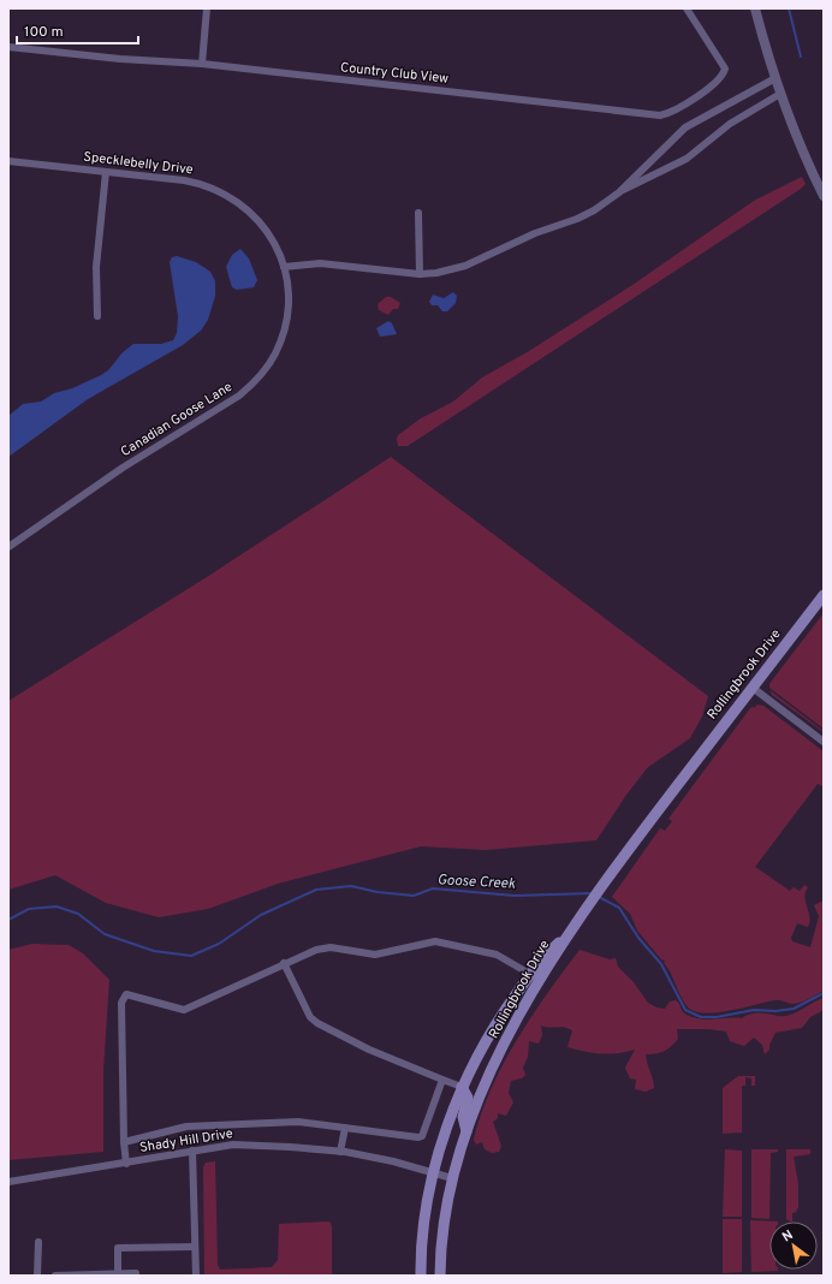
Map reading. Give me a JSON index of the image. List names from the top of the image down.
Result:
{
  "streets": {
    "main road": ["Rollingbrook Drive"],
    "street": [
      "Country Club View",
      "Specklebelly Drive",
      "Canadian Goose Lane",
      "Shady Hill Drive"
    ]
  },
  "crossings": [
    ["Specklebelly Drive", "Canadian Goose Lane"],
    ["Rollingbrook Drive", "Shady Hill Drive"]
  ],
  "water": ["Goose Creek"],
  "scale_bar": "100 m",
  "north": "top left"
}
